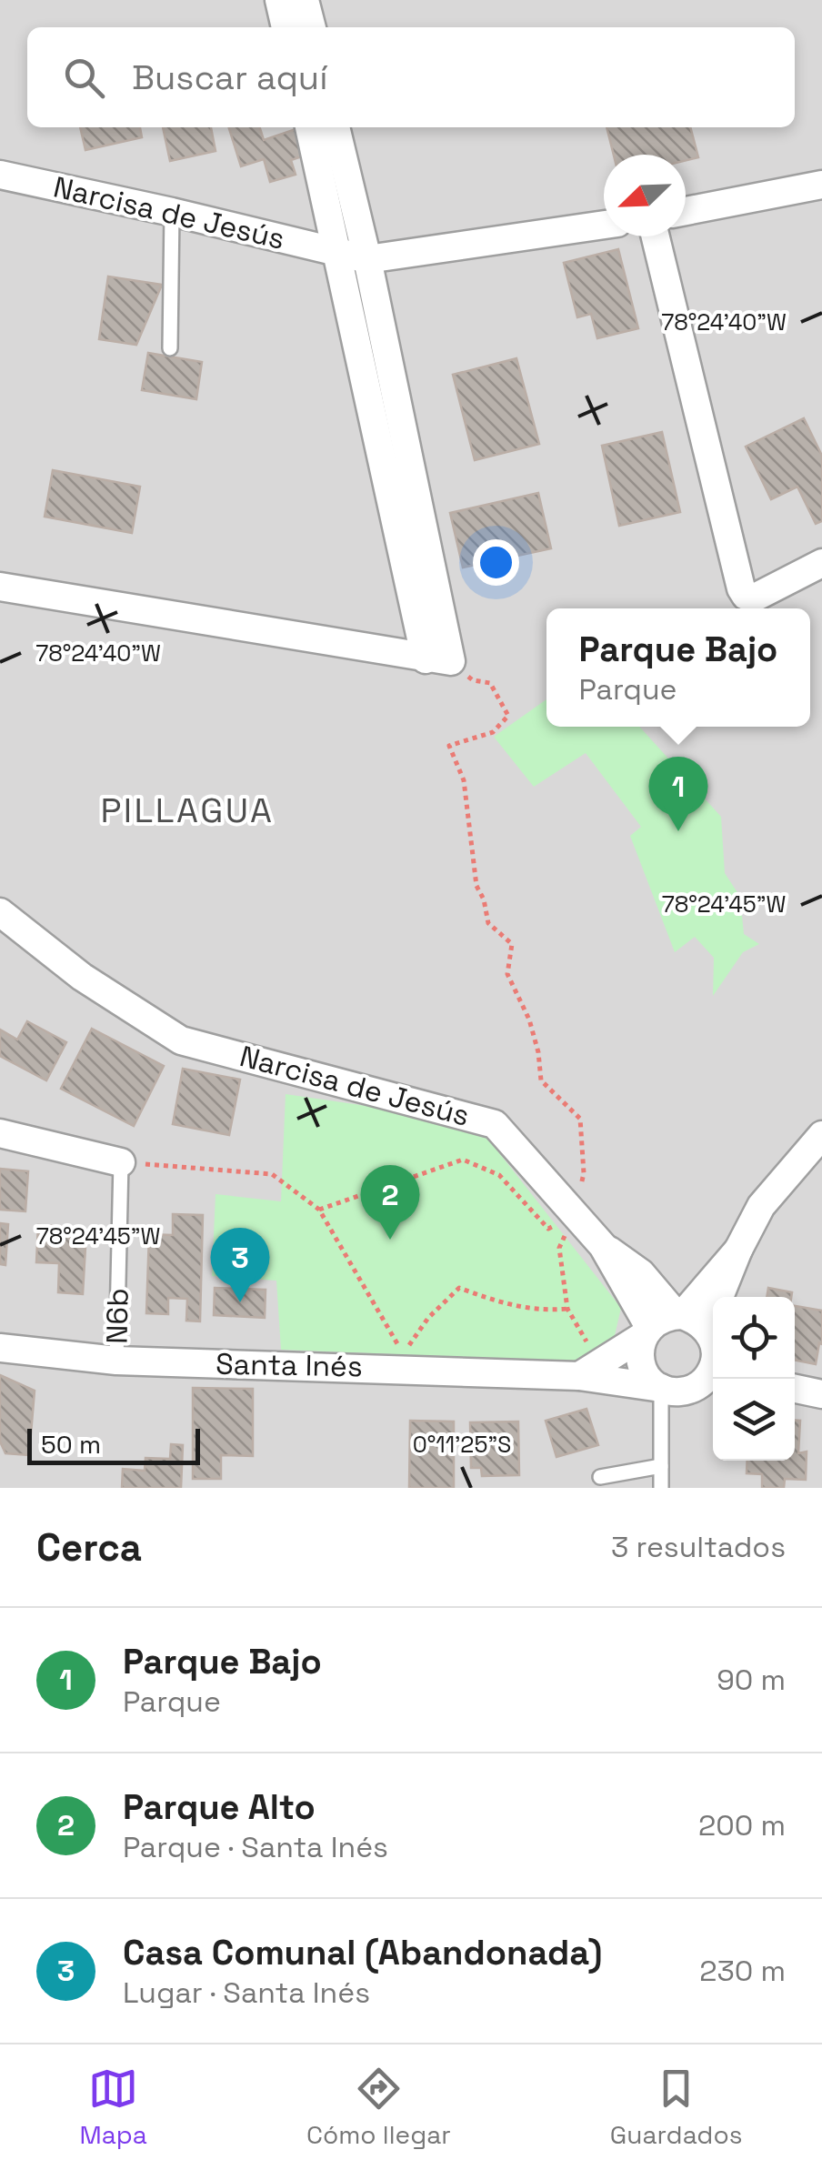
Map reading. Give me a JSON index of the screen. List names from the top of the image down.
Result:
{
  "streets": {
    "street": ["Narcisa de Jesús", "Santa Inés"],
    "lane": ["N6b"]
  },
  "crossings": [
    ["Narcisa de Jesús", "Santa Inés"],
    ["N6b", "Santa Inés"]
  ],
  "districts": ["PILLAGUA"],
  "scale_bar": "50 m",
  "north": "bottom left",
  "page": {
    "search": "Buscar aquí",
    "popup": ["Parque Bajo", "Parque"],
    "pins": ["1", "2", "3"],
    "scale": "50 m",
    "heading": ["Cerca", "3 resultados"],
    "list": [
      {
        "mark": "1",
        "name": "Parque Bajo",
        "note": "Parque",
        "value": "90 m"
      },
      {
        "mark": "2",
        "name": "Parque Alto",
        "note": "Parque · Santa Inés",
        "value": "200 m"
      },
      {
        "mark": "3",
        "name": "Casa Comunal (Abandonada)",
        "note": "Lugar · Santa Inés",
        "value": "230 m"
      }
    ],
    "nav": ["Mapa", "Cómo llegar", "Guardados"]
  },
  "coordinates": ["78°24'40\"W", "78°24'45\"W", "0°11'25\"S"]
}
